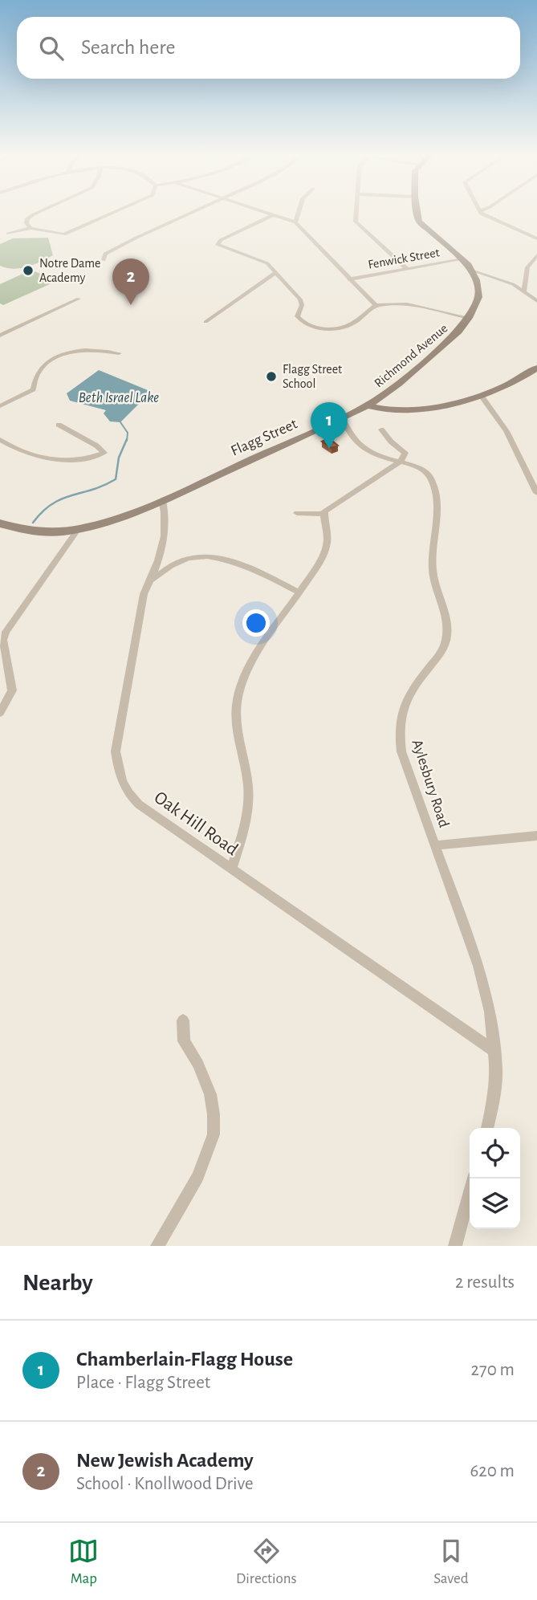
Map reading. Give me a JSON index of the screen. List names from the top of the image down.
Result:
{
  "streets": {
    "street": [
      "Fenwick Street",
      "Richmond Avenue",
      "Flagg Street",
      "Aylesbury Road",
      "Oak Hill Road"
    ]
  },
  "crossings": [
    ["Fenwick Street", "Richmond Avenue"],
    ["Richmond Avenue", "Flagg Street"],
    ["Flagg Street", "Aylesbury Road"],
    ["Flagg Street", "Oak Hill Road"],
    ["Aylesbury Road", "Oak Hill Road"]
  ],
  "water": ["Beth Israel Lake"],
  "places": ["Notre Dame Academy", "Flagg Street School"],
  "page": {
    "search": "Search here",
    "pins": ["2", "1"],
    "heading": ["Nearby", "2 results"],
    "list": [
      {
        "mark": "1",
        "name": "Chamberlain-Flagg House",
        "note": "Place · Flagg Street",
        "value": "270 m"
      },
      {
        "mark": "2",
        "name": "New Jewish Academy",
        "note": "School · Knollwood Drive",
        "value": "620 m"
      }
    ],
    "nav": ["Map", "Directions", "Saved"]
  }
}
